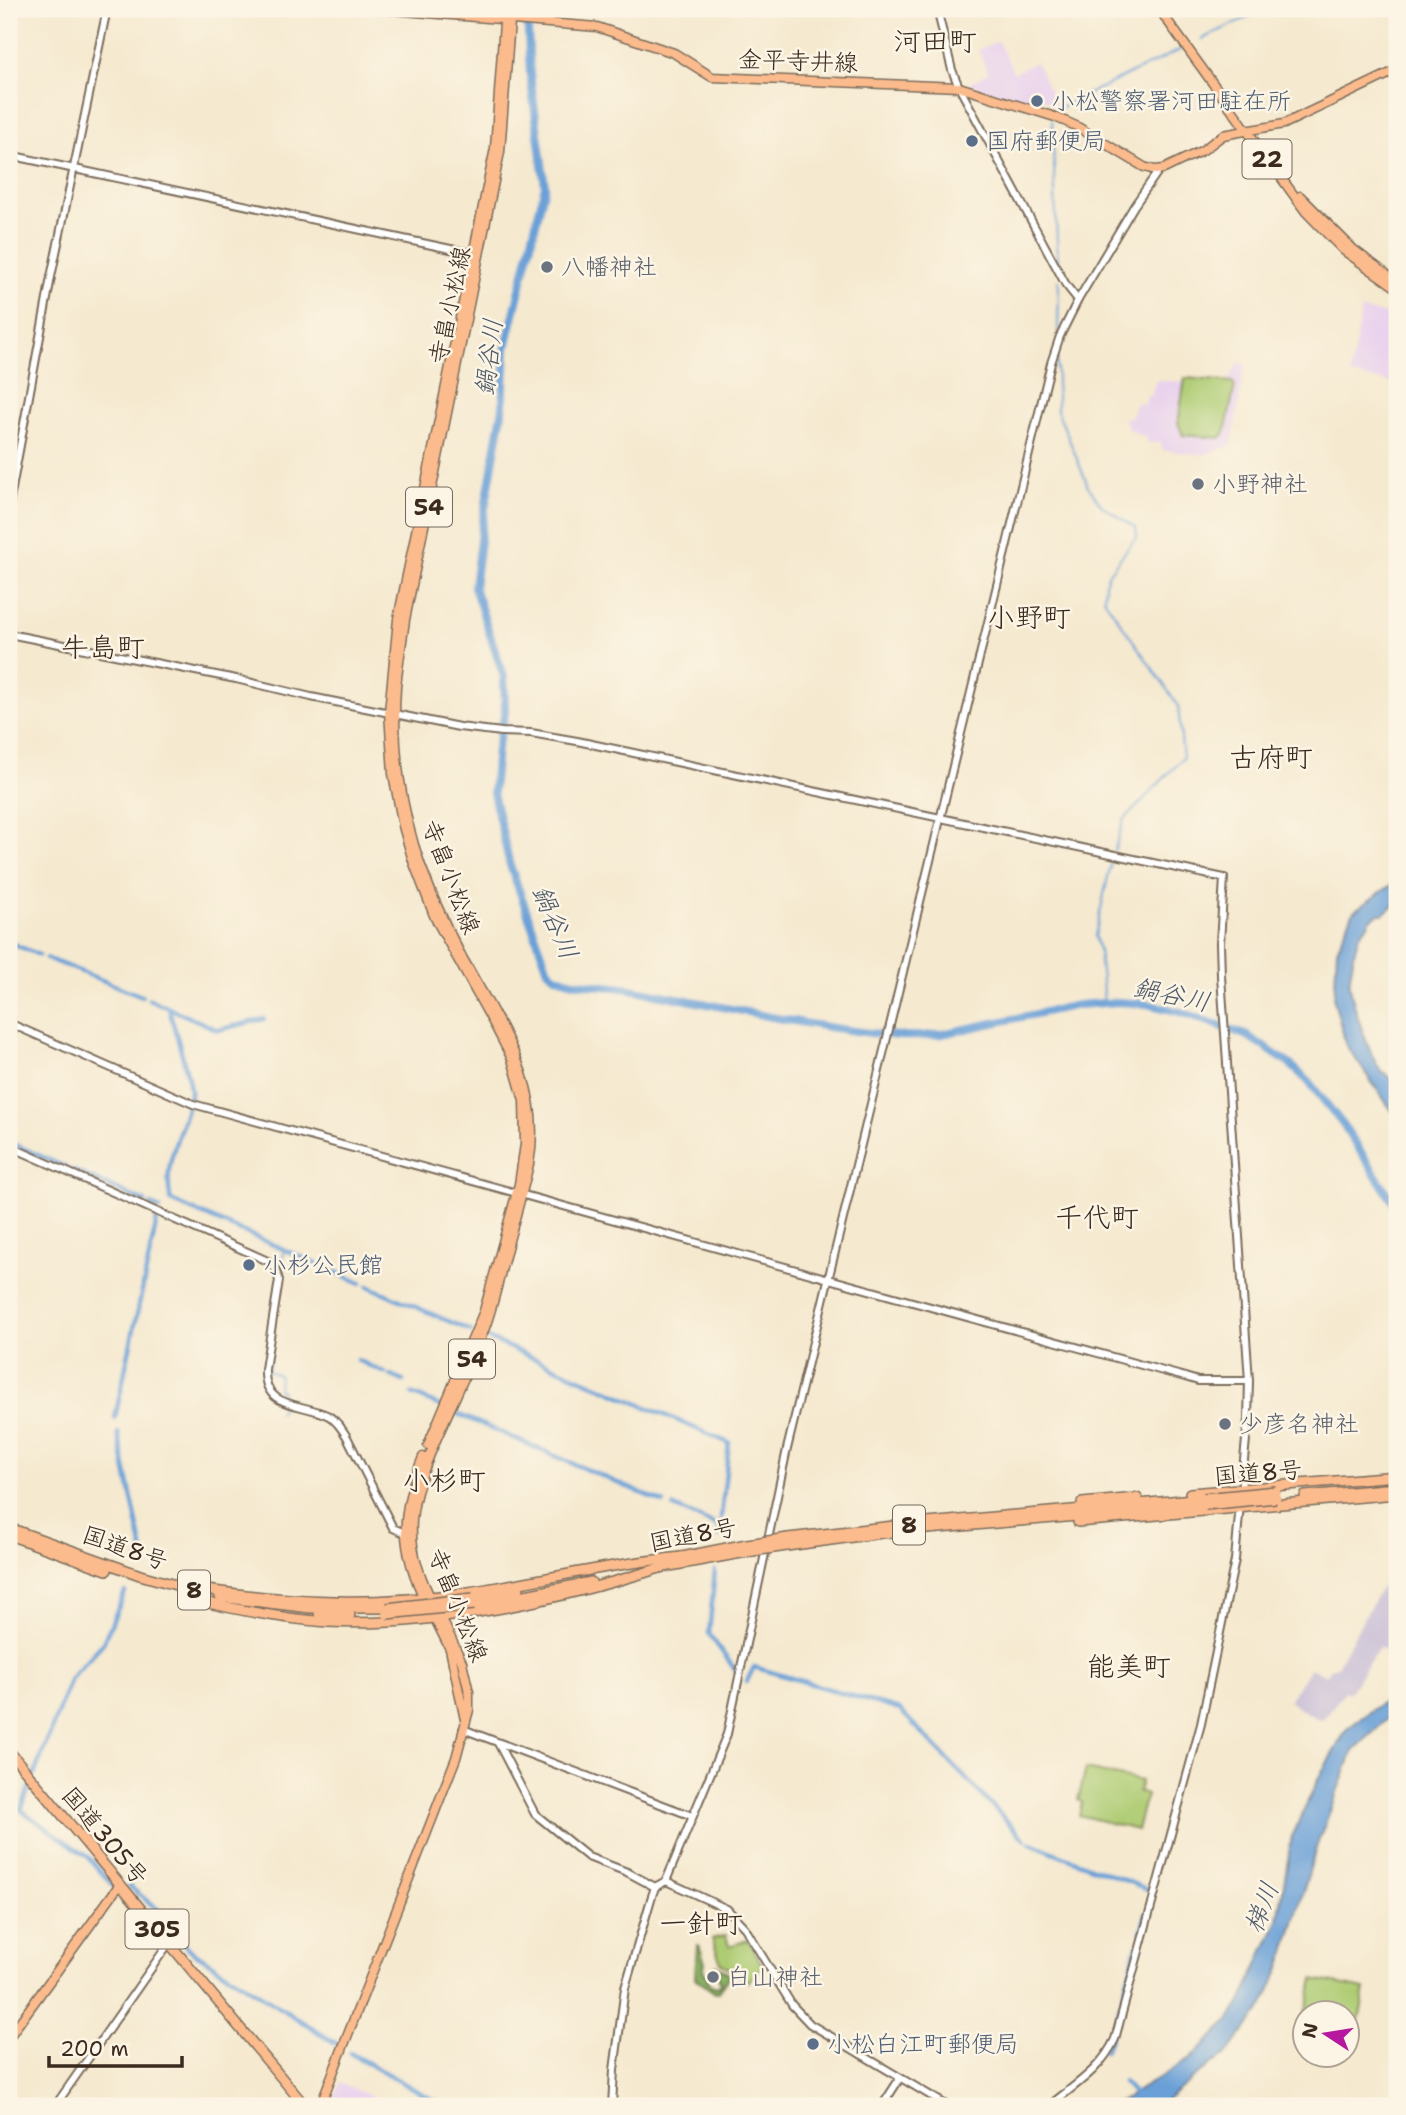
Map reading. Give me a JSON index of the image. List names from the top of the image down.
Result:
{
  "streets": {
    "highway": [
      "国道8号",
      "8",
      "国道305号",
      "305"
    ],
    "main road": [
      "金平寺井線",
      "22",
      "寺畠小松線",
      "54"
    ]
  },
  "crossings": [
    ["金平寺井線", "寺畠小松線"],
    ["寺畠小松線", "8"],
    ["国道8号", "8"]
  ],
  "districts": [
    "河田町",
    "小野町",
    "牛島町",
    "古府町",
    "千代町",
    "小杉町",
    "能美町",
    "一針町"
  ],
  "water": ["鍋谷川", "梯川"],
  "places": [
    "小松警察署河田駐在所",
    "国府郵便局",
    "八幡神社",
    "小野神社",
    "小杉公民館",
    "少彦名神社",
    "白山神社",
    "小松白江町郵便局"
  ],
  "scale_bar": "200 m",
  "north": "left"
}
